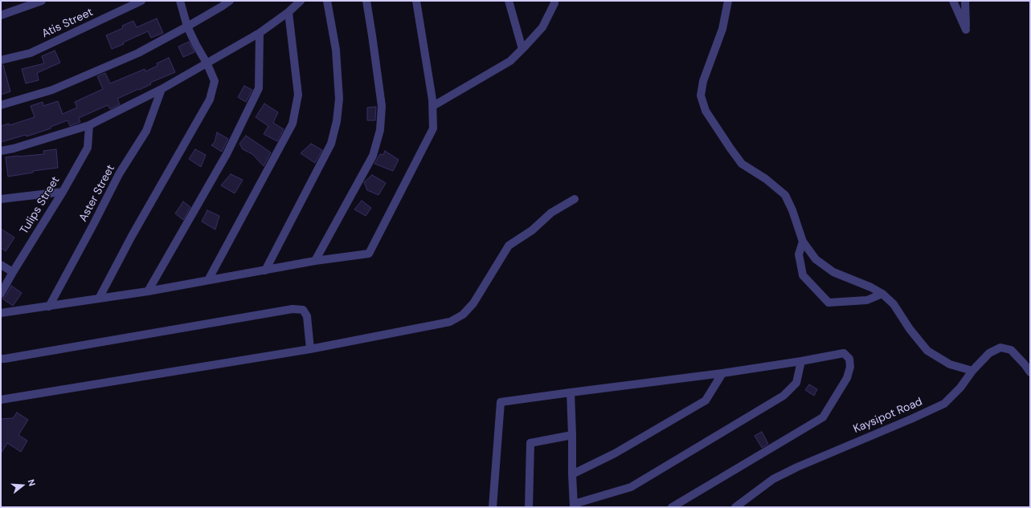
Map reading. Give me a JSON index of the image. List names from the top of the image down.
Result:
{
  "streets": {
    "street": [
      "Atis Street",
      "Aster Street",
      "Tulips Street",
      "Kaysipot Road"
    ]
  },
  "north": "right"
}
